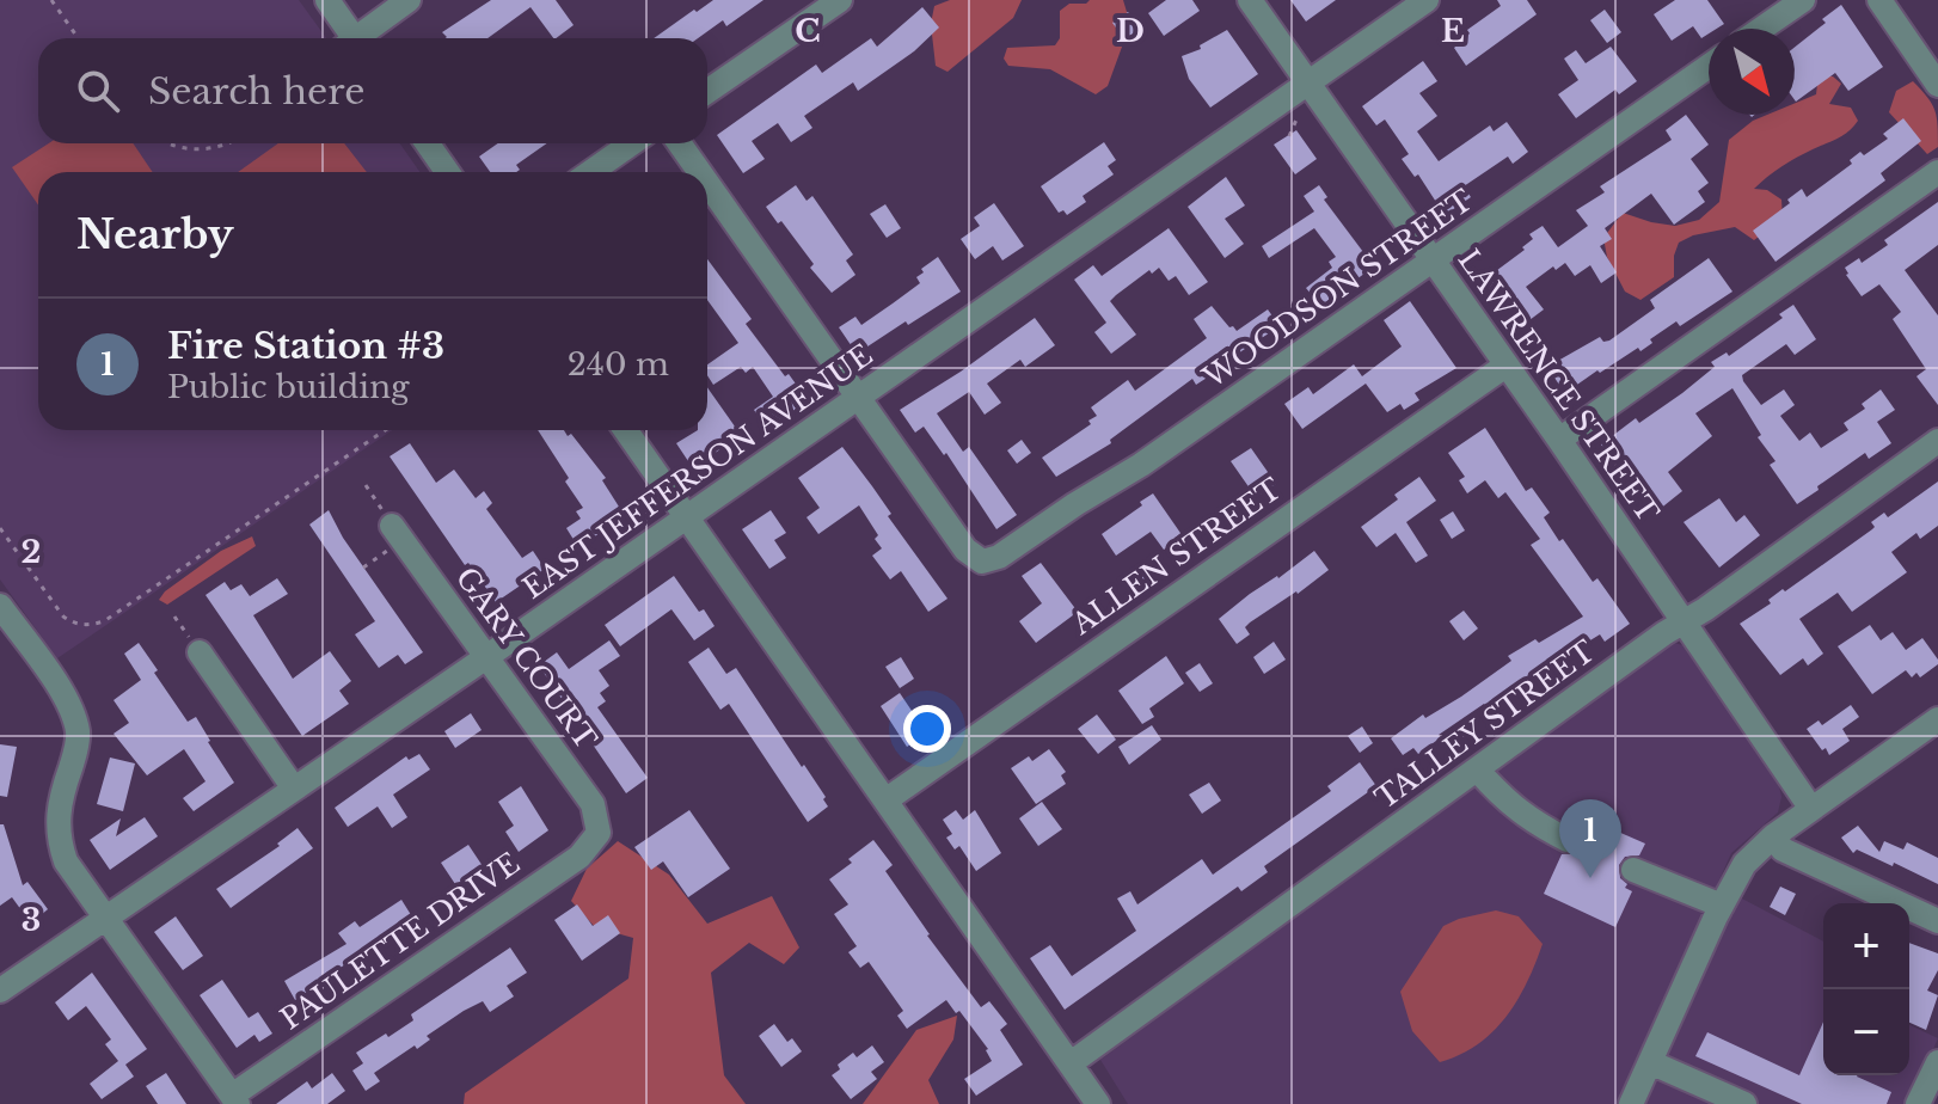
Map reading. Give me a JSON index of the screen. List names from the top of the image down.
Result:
{
  "streets": {
    "street": [
      "WOODSON STREET",
      "LAWRENCE STREET",
      "EAST JEFFERSON AVENUE",
      "ALLEN STREET",
      "GARY COURT",
      "TALLEY STREET",
      "PAULETTE DRIVE"
    ]
  },
  "crossings": [
    ["WOODSON STREET", "LAWRENCE STREET"],
    ["WOODSON STREET", "EAST JEFFERSON AVENUE"],
    ["LAWRENCE STREET", "EAST JEFFERSON AVENUE"],
    ["LAWRENCE STREET", "ALLEN STREET"],
    ["LAWRENCE STREET", "TALLEY STREET"],
    ["EAST JEFFERSON AVENUE", "GARY COURT"],
    ["GARY COURT", "PAULETTE DRIVE"]
  ],
  "north": "bottom right",
  "page": {
    "search": "Search here",
    "heading": "Nearby",
    "list": [
      {
        "mark": "1",
        "name": "Fire Station #3",
        "note": "Public building",
        "value": "240 m"
      }
    ],
    "pins": "1",
    "map_buttons": ["+", "−"]
  },
  "grid": {
    "columns": ["C", "D", "E"],
    "rows": ["2", "3"]
  }
}
